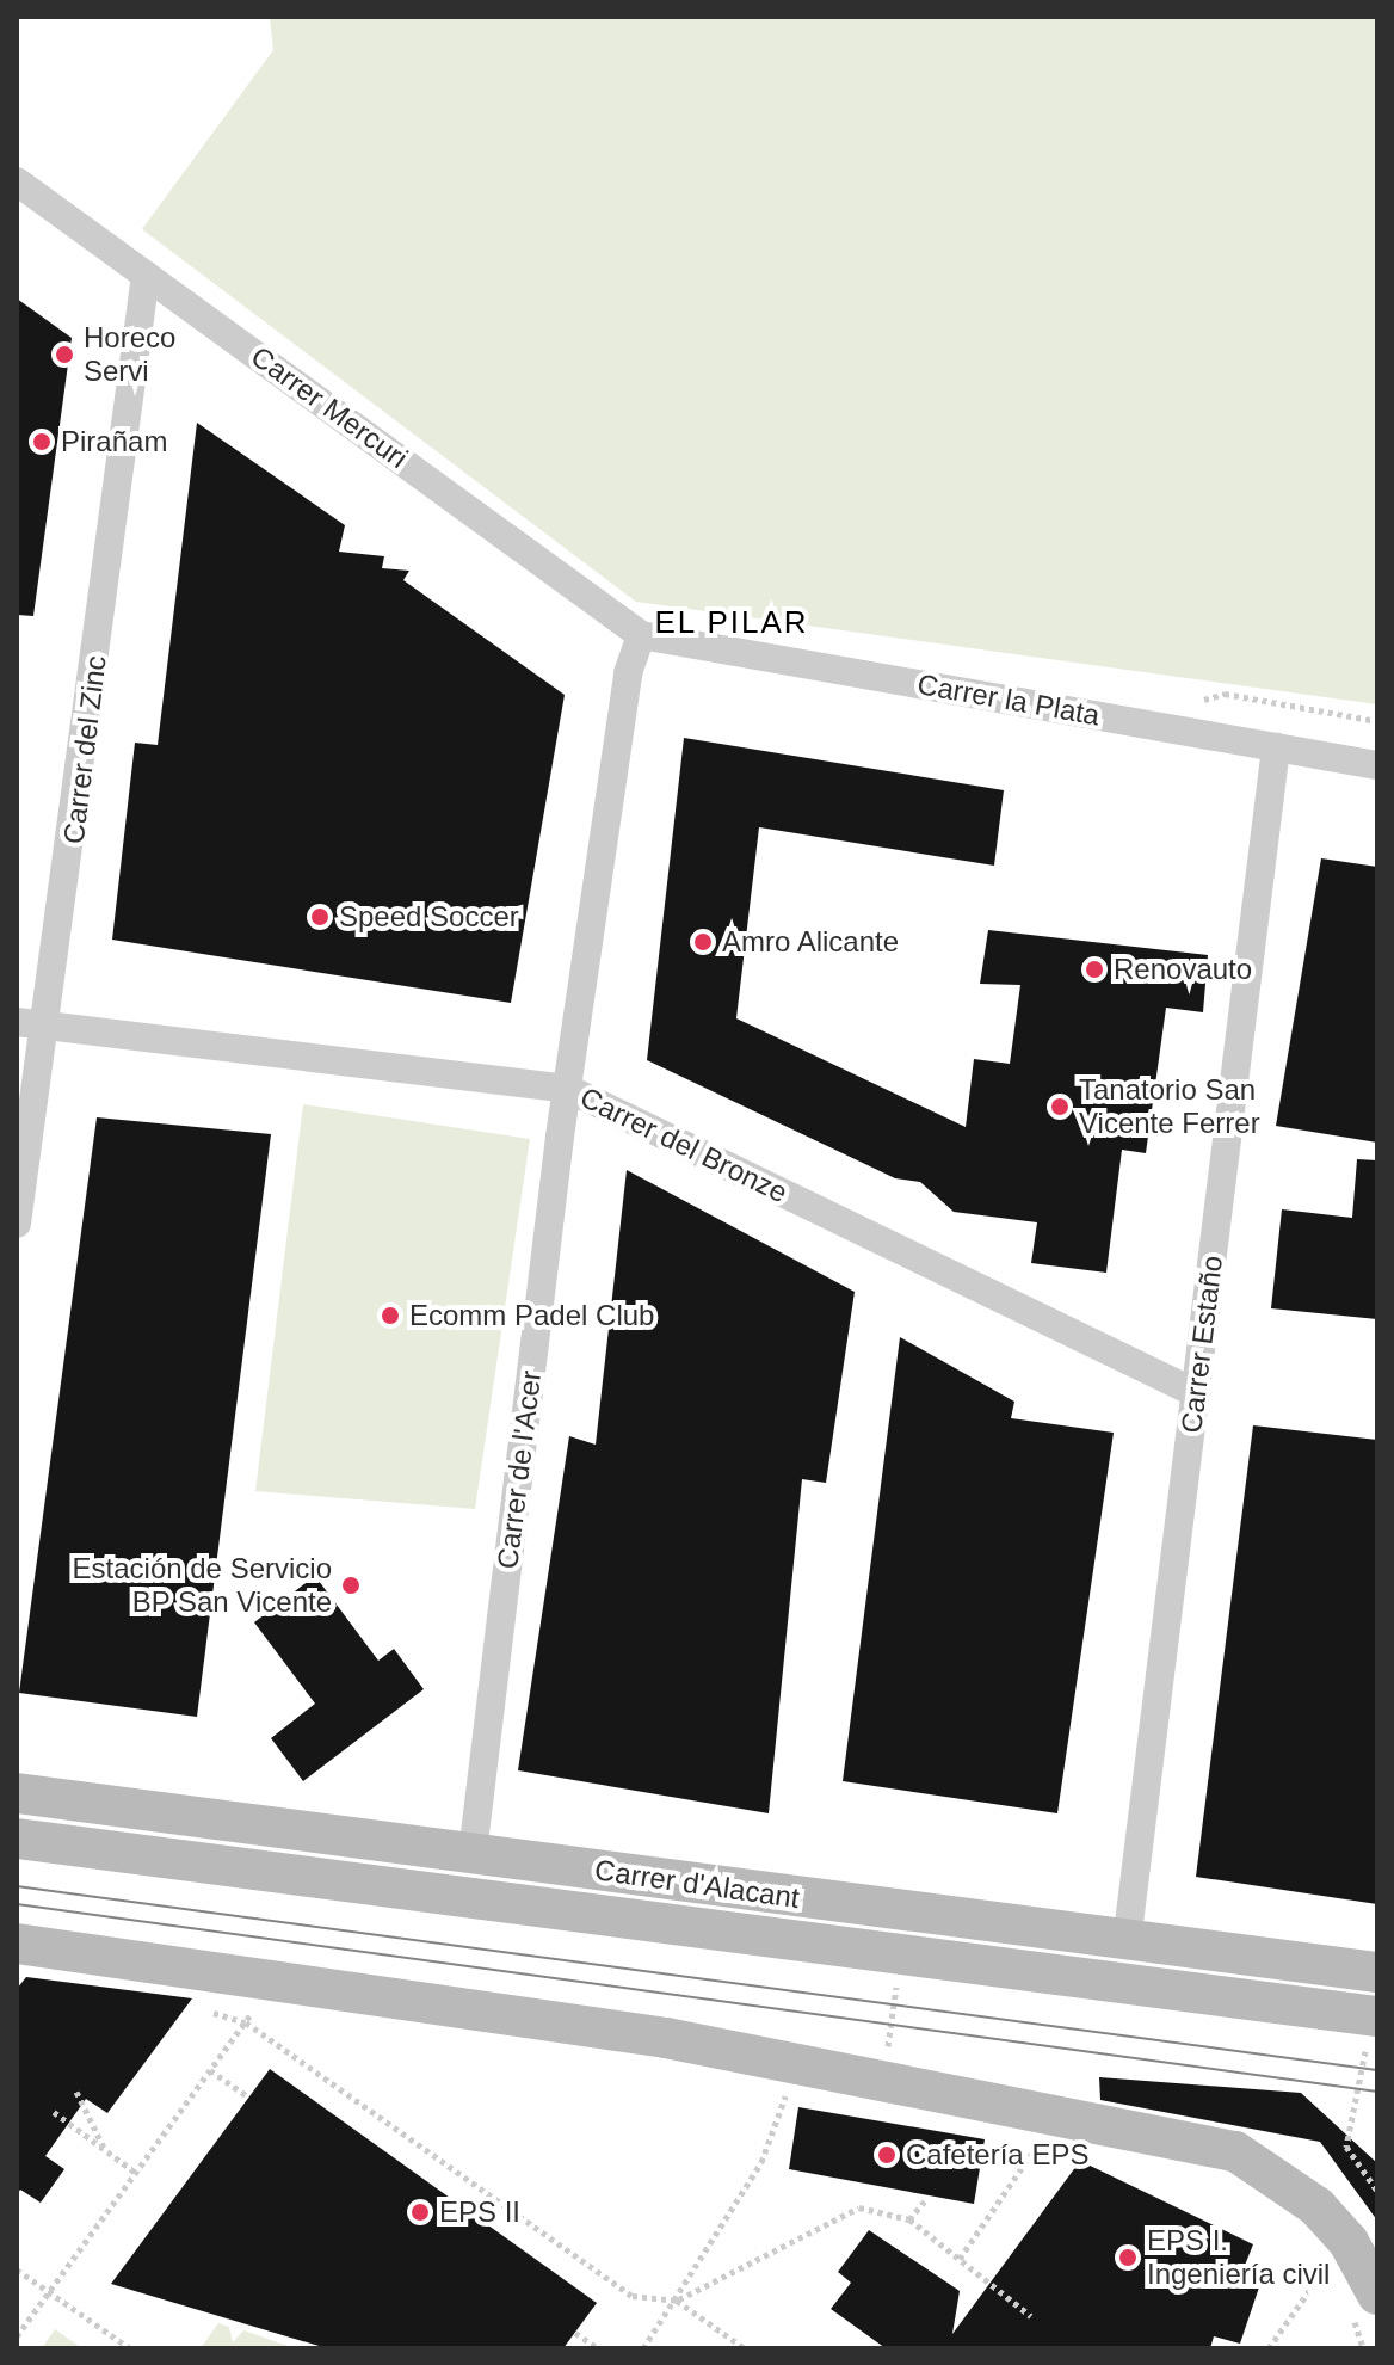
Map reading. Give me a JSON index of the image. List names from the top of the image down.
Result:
{
  "streets": {
    "main road": ["Carrer d'Alacant"],
    "street": [
      "Carrer Mercuri",
      "Carrer la Plata",
      "Carrer del Zinc",
      "Carrer del Bronze",
      "Carrer Estaño",
      "Carrer de l'Acer"
    ]
  },
  "crossings": [
    ["Carrer Mercuri", "Carrer la Plata"],
    ["Carrer Mercuri", "Carrer del Zinc"],
    ["Carrer Mercuri", "Carrer de l'Acer"],
    ["Carrer la Plata", "Carrer Estaño"],
    ["Carrer la Plata", "Carrer de l'Acer"],
    ["Carrer del Zinc", "Carrer del Bronze"],
    ["Carrer del Bronze", "Carrer Estaño"],
    ["Carrer del Bronze", "Carrer de l'Acer"],
    ["Carrer Estaño", "Carrer d'Alacant"],
    ["Carrer de l'Acer", "Carrer d'Alacant"]
  ],
  "districts": ["EL PILAR"],
  "places": [
    "Horeco Servi",
    "Pirañam",
    "Speed Soccer",
    "Amro Alicante",
    "Renovauto",
    "Tanatorio San Vicente Ferrer",
    "Ecomm Padel Club",
    "Estación de Servicio BP San Vicente",
    "Cafetería EPS",
    "EPS II",
    "EPS I. Ingeniería civil"
  ]
}
